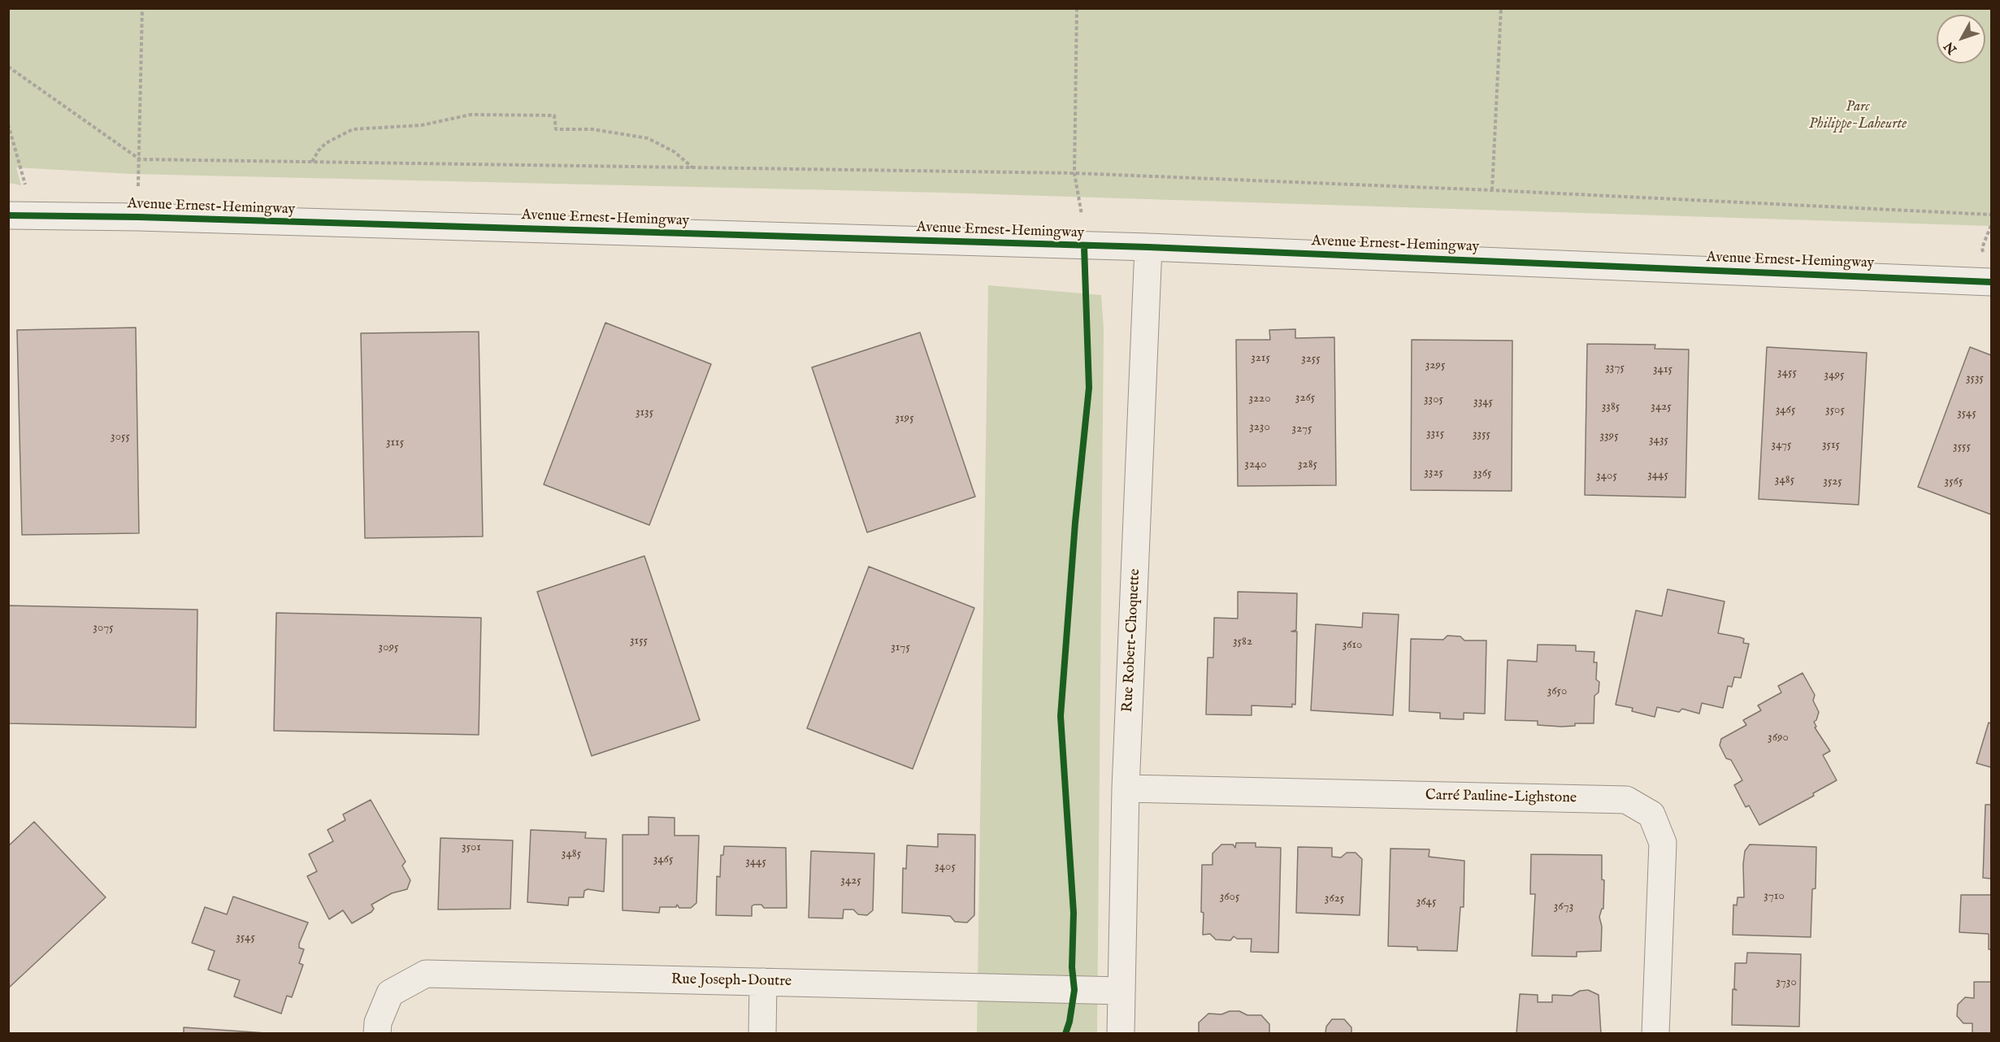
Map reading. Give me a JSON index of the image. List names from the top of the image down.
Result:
{
  "streets": {
    "street": [
      "Avenue Ernest-Hemingway",
      "Rue Robert-Choquette",
      "Carré Pauline-Lighstone",
      "Rue Joseph-Doutre"
    ]
  },
  "crossings": [
    ["Avenue Ernest-Hemingway", "Rue Robert-Choquette"],
    ["Rue Robert-Choquette", "Carré Pauline-Lighstone"],
    ["Rue Robert-Choquette", "Rue Joseph-Doutre"]
  ],
  "parks": ["Parc Philippe-Laheurte"],
  "house_numbers": [
    "3215",
    "3255",
    "3295",
    "3375",
    "3415",
    "3455",
    "3495",
    "3535",
    "3265",
    "3220",
    "3305",
    "3345",
    "3385",
    "3425",
    "3465",
    "3505",
    "3135",
    "3545",
    "3195",
    "3230",
    "3275",
    "3315",
    "3355",
    "3395",
    "3055",
    "3435",
    "3115",
    "3475",
    "3515",
    "3555",
    "3240",
    "3285",
    "3325",
    "3365",
    "3445",
    "3405",
    "3485",
    "3525",
    "3565",
    "3075",
    "3155",
    "3582",
    "3610",
    "3095",
    "3175",
    "3650",
    "3690",
    "3501",
    "3485",
    "3465",
    "3445",
    "3405",
    "3425",
    "3710",
    "3605",
    "3625",
    "3645",
    "3673",
    "3545",
    "3730"
  ],
  "north": "bottom left"
}
